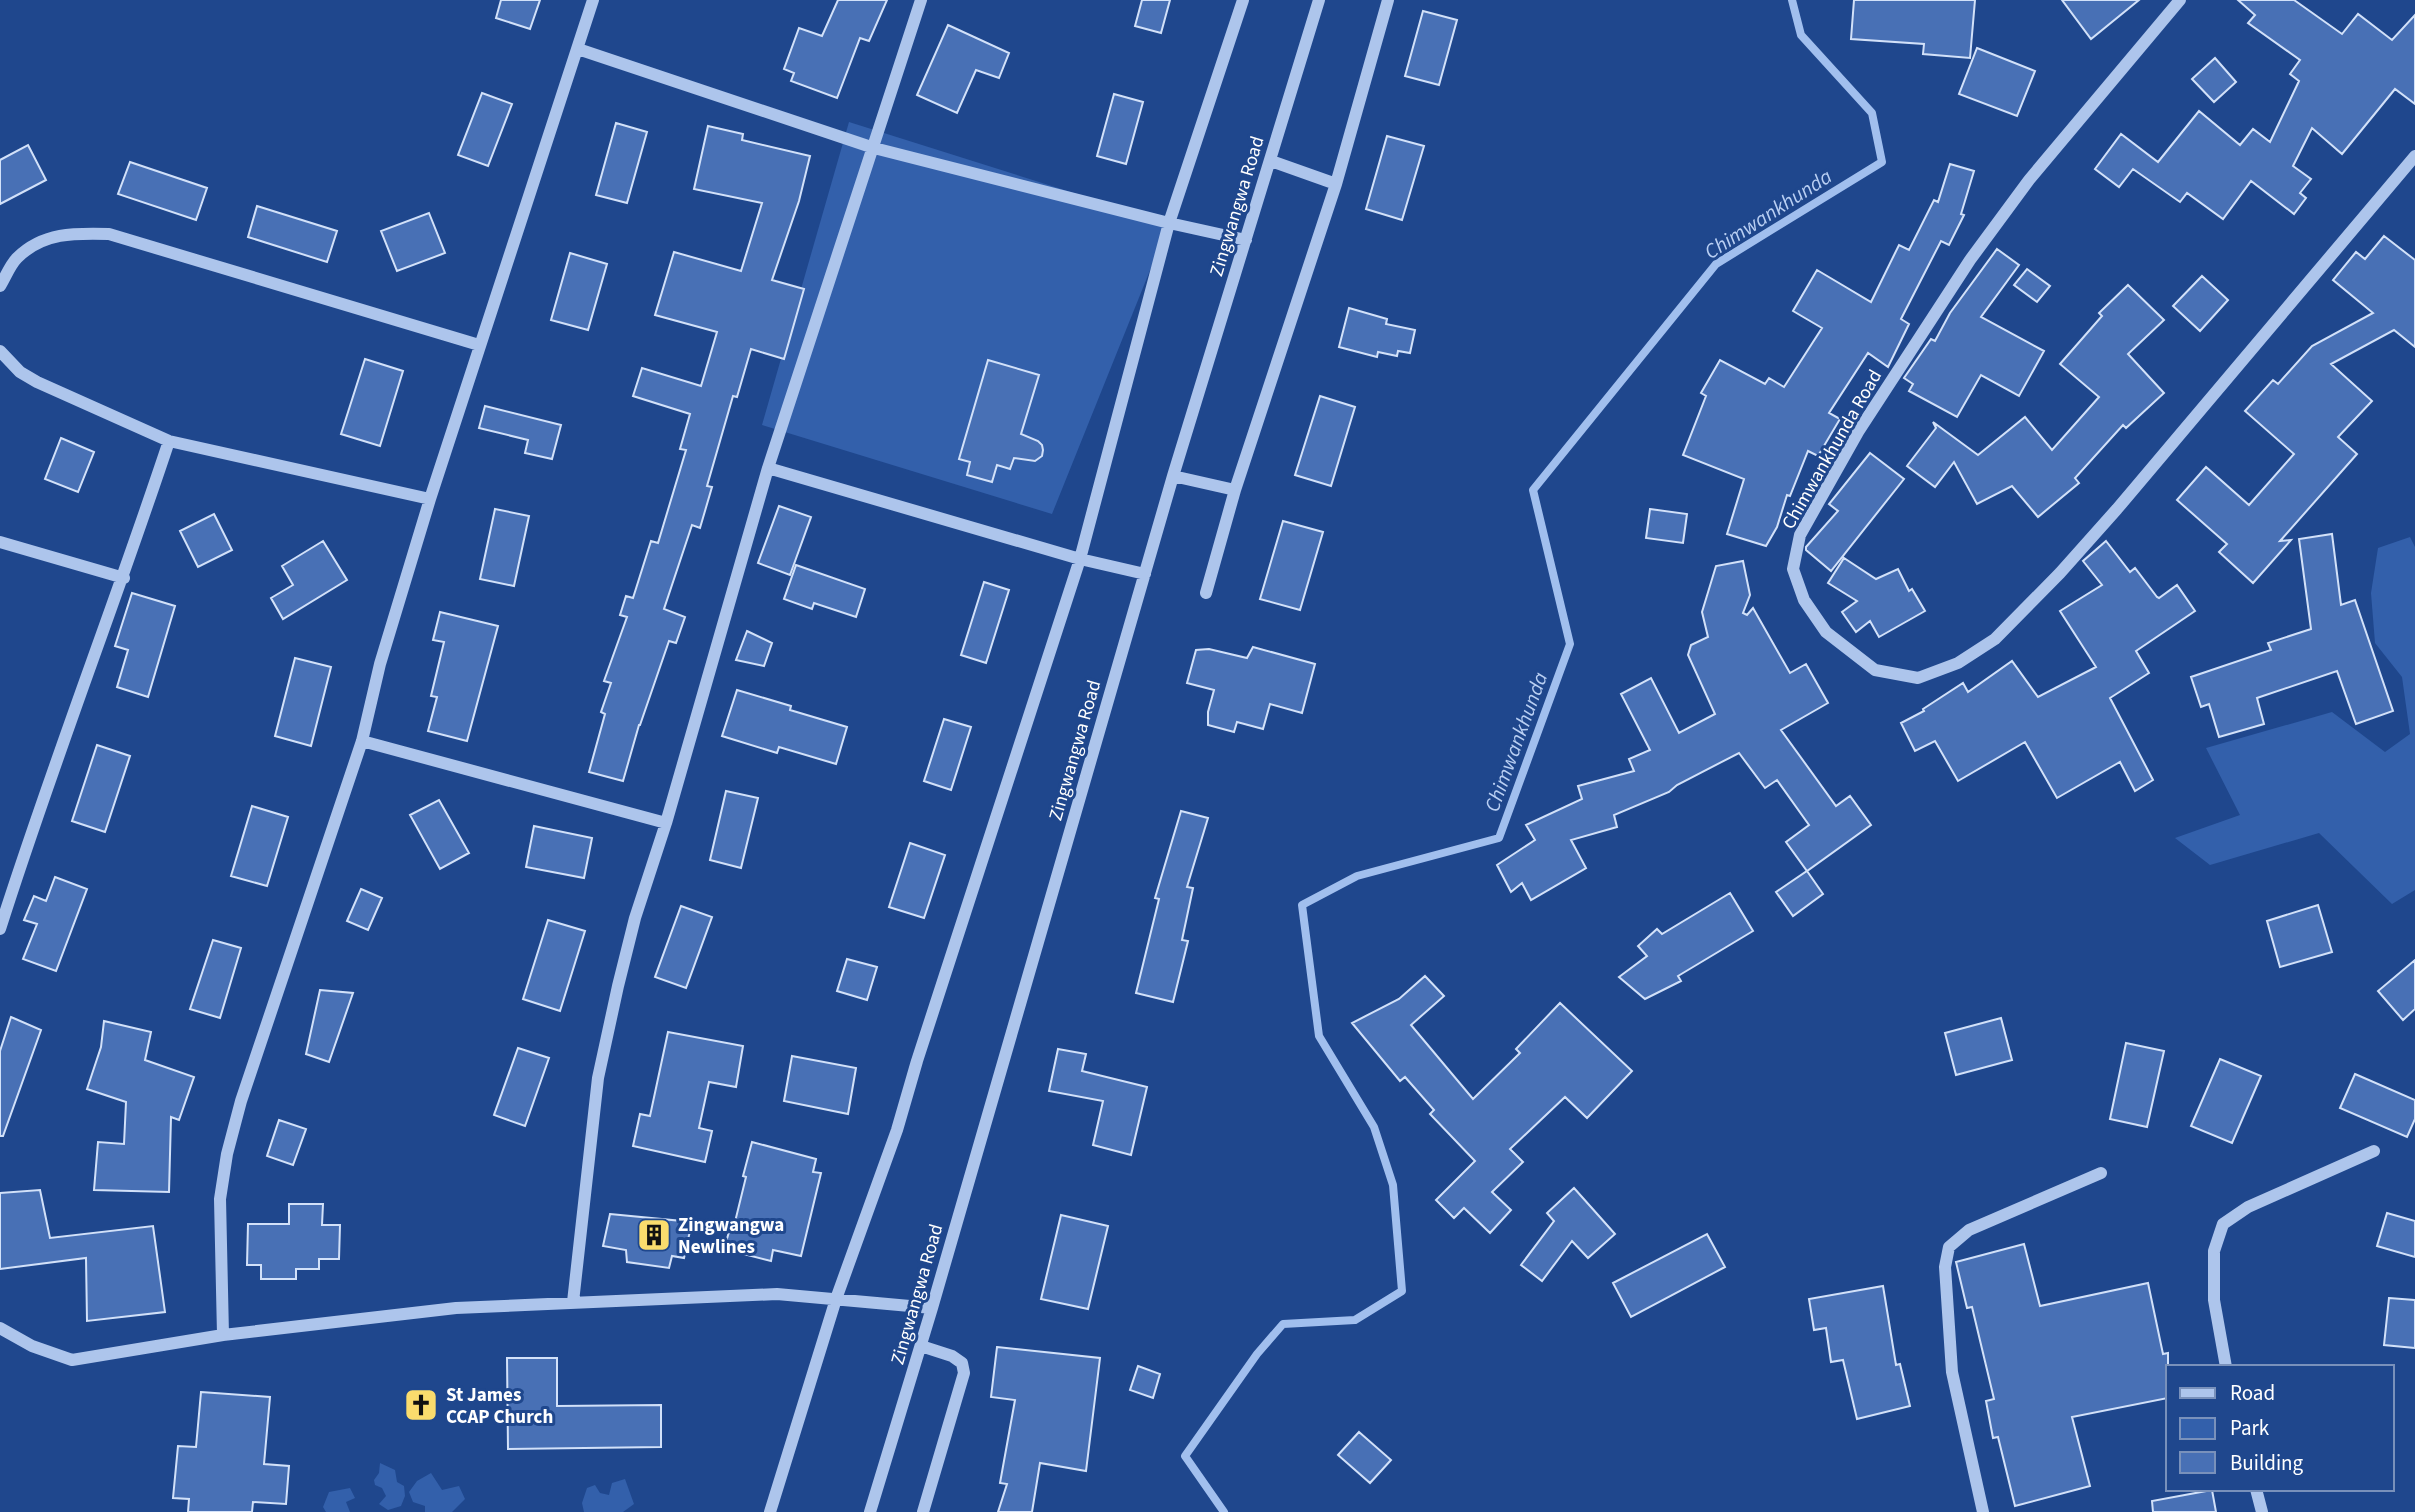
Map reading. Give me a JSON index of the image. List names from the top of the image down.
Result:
{
  "streets": {
    "street": ["Zingwangwa Road", "Chimwankhunda Road"]
  },
  "water": ["Chimwankhunda"],
  "places": {
    "building": ["Zingwangwa Newlines"],
    "church": ["St James CCAP Church"]
  },
  "legend": ["Road", "Park", "Building"]
}
